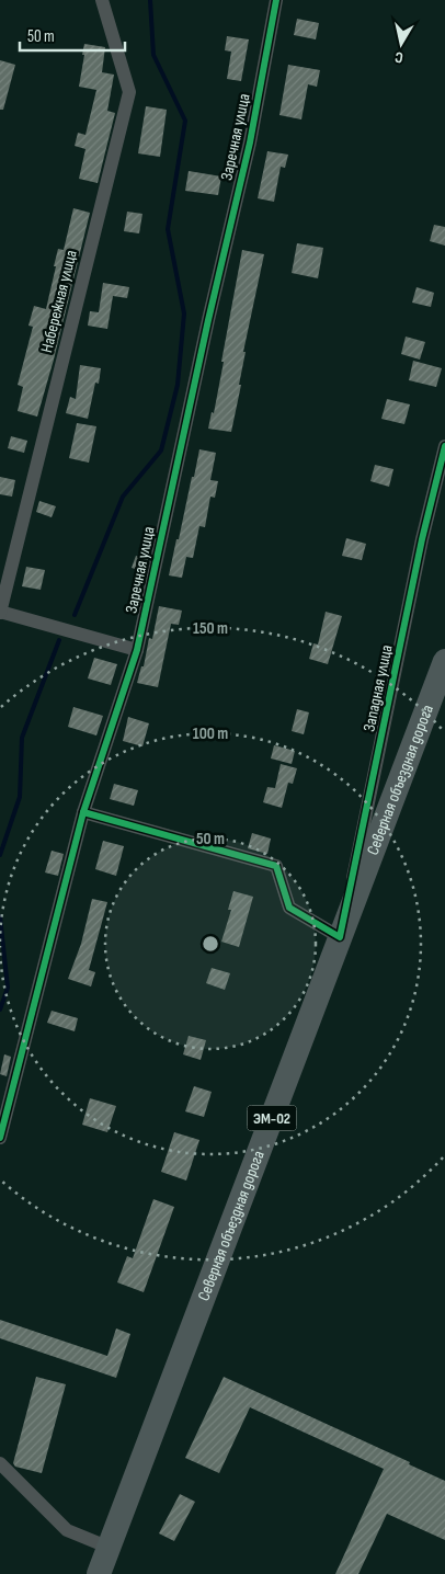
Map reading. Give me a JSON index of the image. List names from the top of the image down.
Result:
{
  "streets": {
    "highway": ["Северная объездная дорога", "ЭМ-02"],
    "street": ["Заречная улица", "Набережная улица", "Западная улица"]
  },
  "crossings": [
    ["Западная улица", "Северная объездная дорога"]
  ],
  "scale_bar": "50 m",
  "north": "bottom",
  "rings": ["150 m", "100 m", "50 m"]
}
